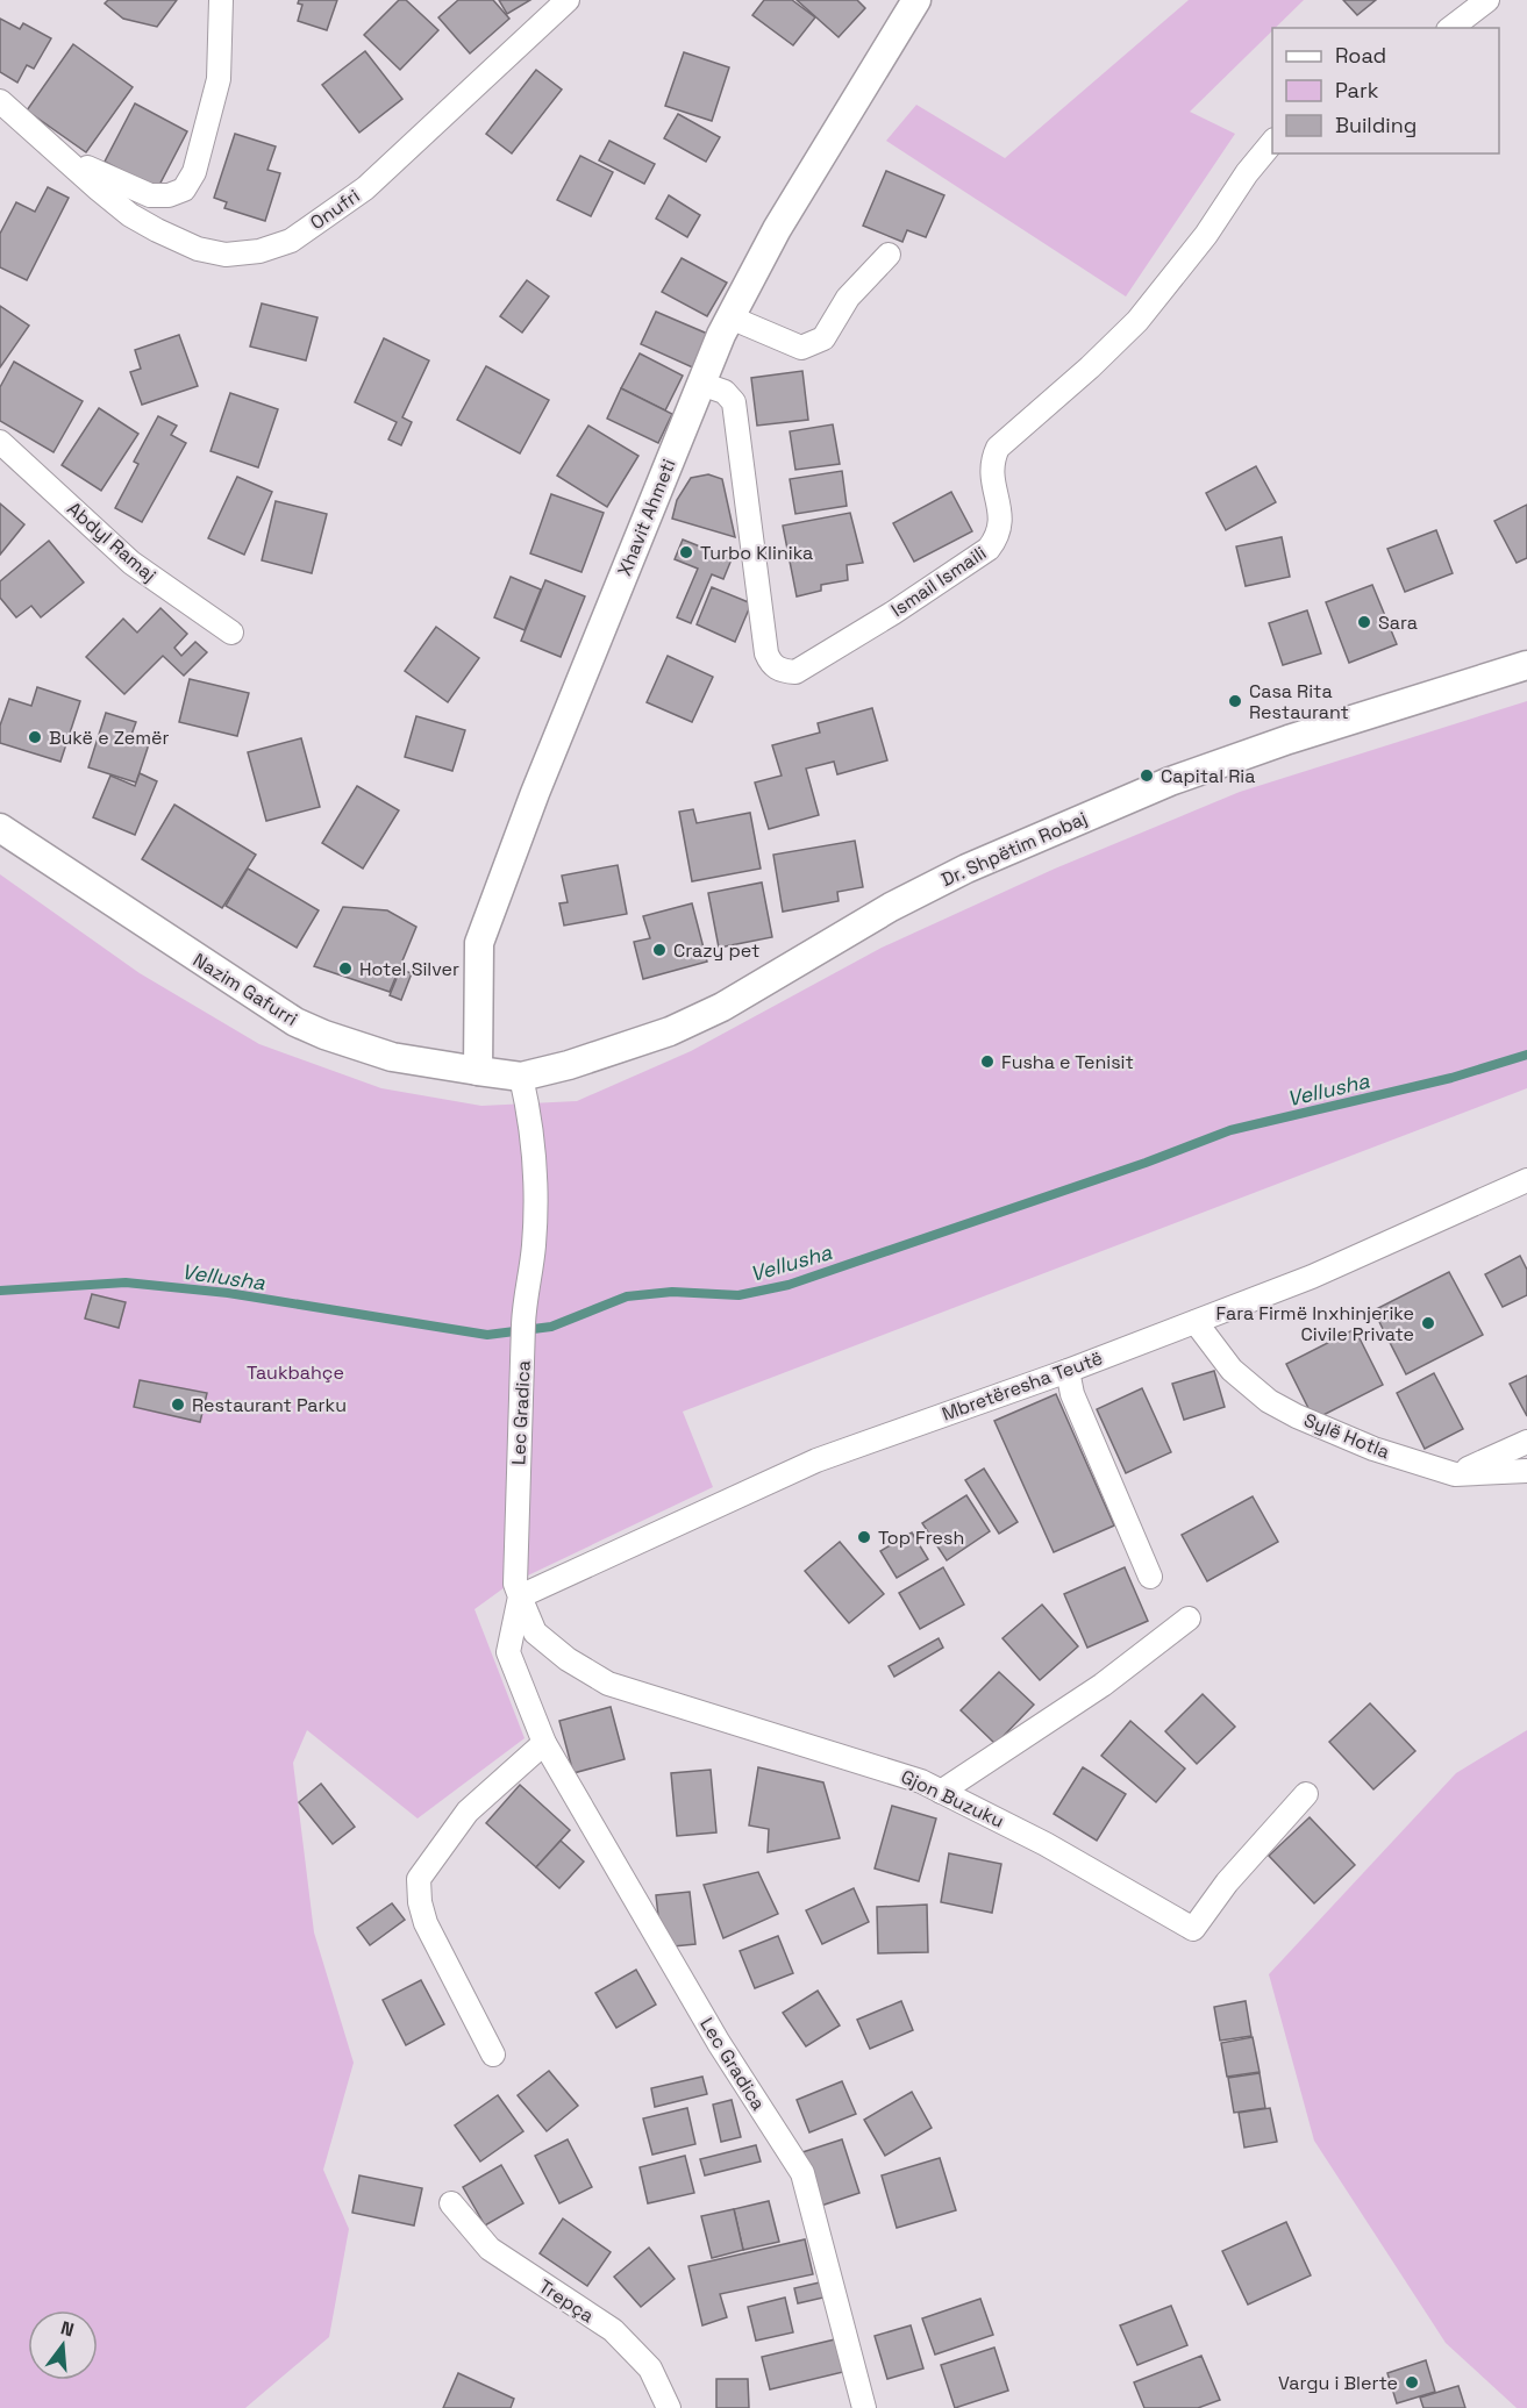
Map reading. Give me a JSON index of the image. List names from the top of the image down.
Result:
{
  "streets": {
    "street": [
      "Onufri",
      "Xhavit Ahmeti",
      "Abdyl Ramaj",
      "Ismail Ismaili",
      "Dr. Shpëtim Robaj",
      "Nazim Gafurri",
      "Mbretëresha Teutë",
      "Lec Gradica",
      "Sylë Hotla",
      "Gjon Buzuku",
      "Trepça"
    ]
  },
  "crossings": [
    ["Xhavit Ahmeti", "Ismail Ismaili"],
    ["Xhavit Ahmeti", "Nazim Gafurri"],
    ["Dr. Shpëtim Robaj", "Nazim Gafurri"],
    ["Dr. Shpëtim Robaj", "Lec Gradica"],
    ["Nazim Gafurri", "Lec Gradica"],
    ["Mbretëresha Teutë", "Lec Gradica"],
    ["Mbretëresha Teutë", "Sylë Hotla"],
    ["Mbretëresha Teutë", "Gjon Buzuku"],
    ["Lec Gradica", "Gjon Buzuku"]
  ],
  "water": ["Vellusha"],
  "parks": ["Taukbahçe"],
  "places": [
    "Turbo Klinika",
    "Sara",
    "Casa Rita Restaurant",
    "Bukë e Zemër",
    "Capital Ria",
    "Crazy pet",
    "Hotel Silver",
    "Fusha e Tenisit",
    "Fara Firmë Inxhinjerike Civile Private",
    "Restaurant Parku",
    "Top Fresh",
    "Vargu i Blerte"
  ],
  "legend": ["Road", "Park", "Building"],
  "north": "top"
}
